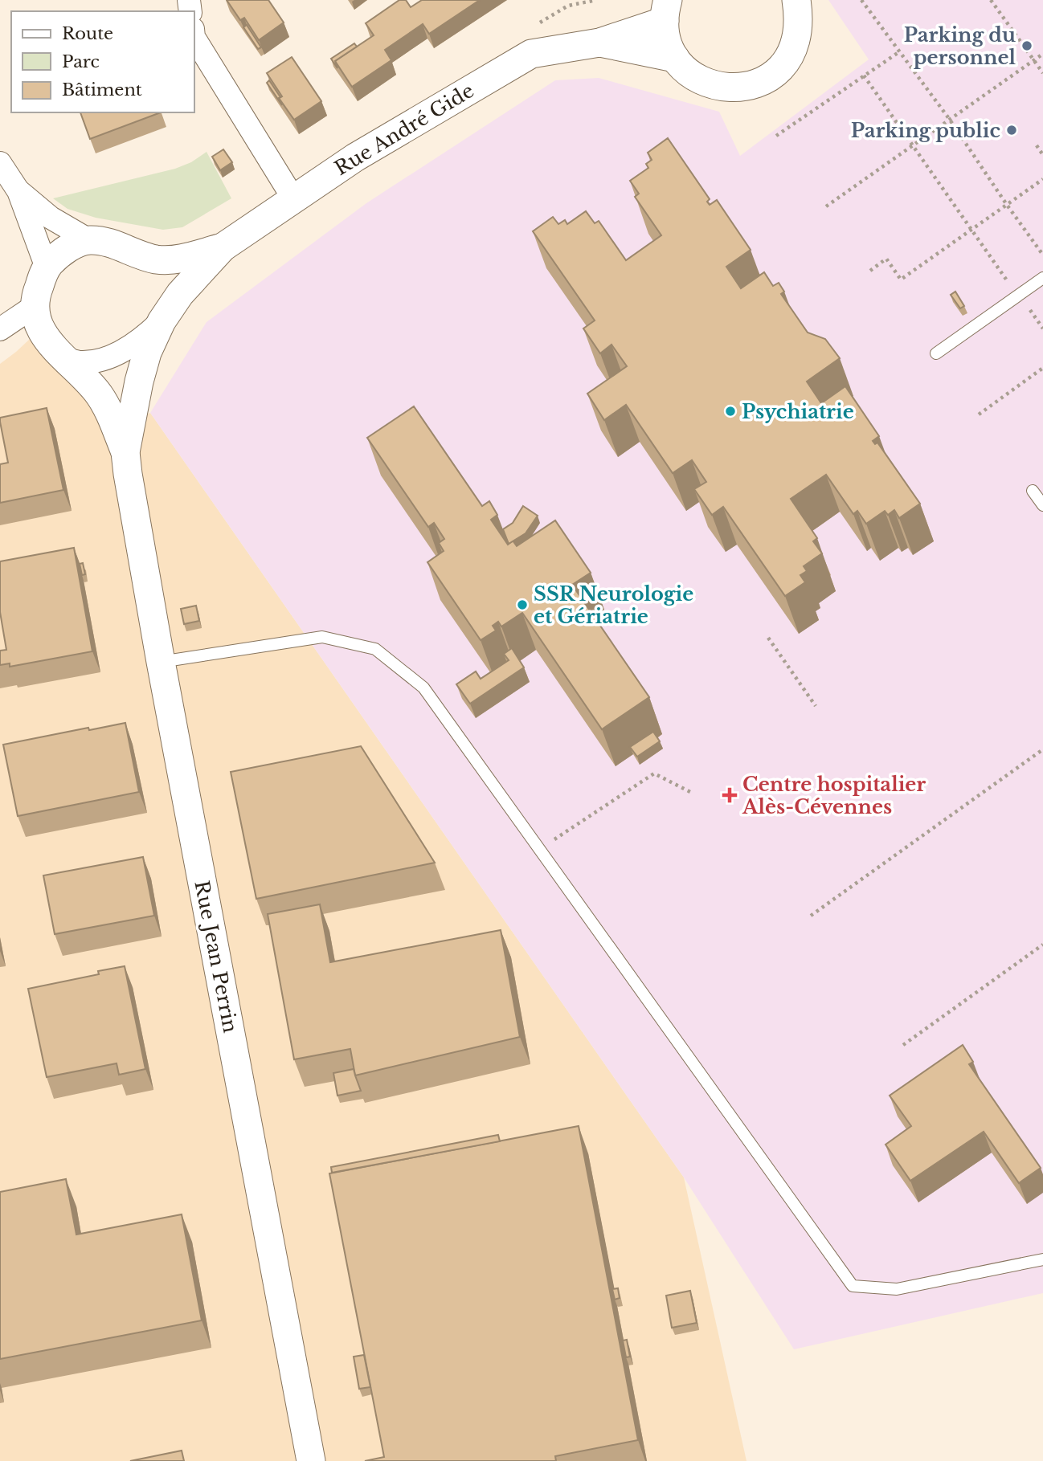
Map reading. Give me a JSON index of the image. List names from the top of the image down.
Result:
{
  "streets": {
    "street": ["Rue André Gide", "Rue Jean Perrin"]
  },
  "places": {
    "other": [
      "Parking du personnel",
      "Parking public",
      "Psychiatrie",
      "SSR Neurologie et Gériatrie"
    ],
    "health": ["Centre hospitalier Alès-Cévennes"]
  },
  "legend": ["Route", "Parc", "Bâtiment"]
}
